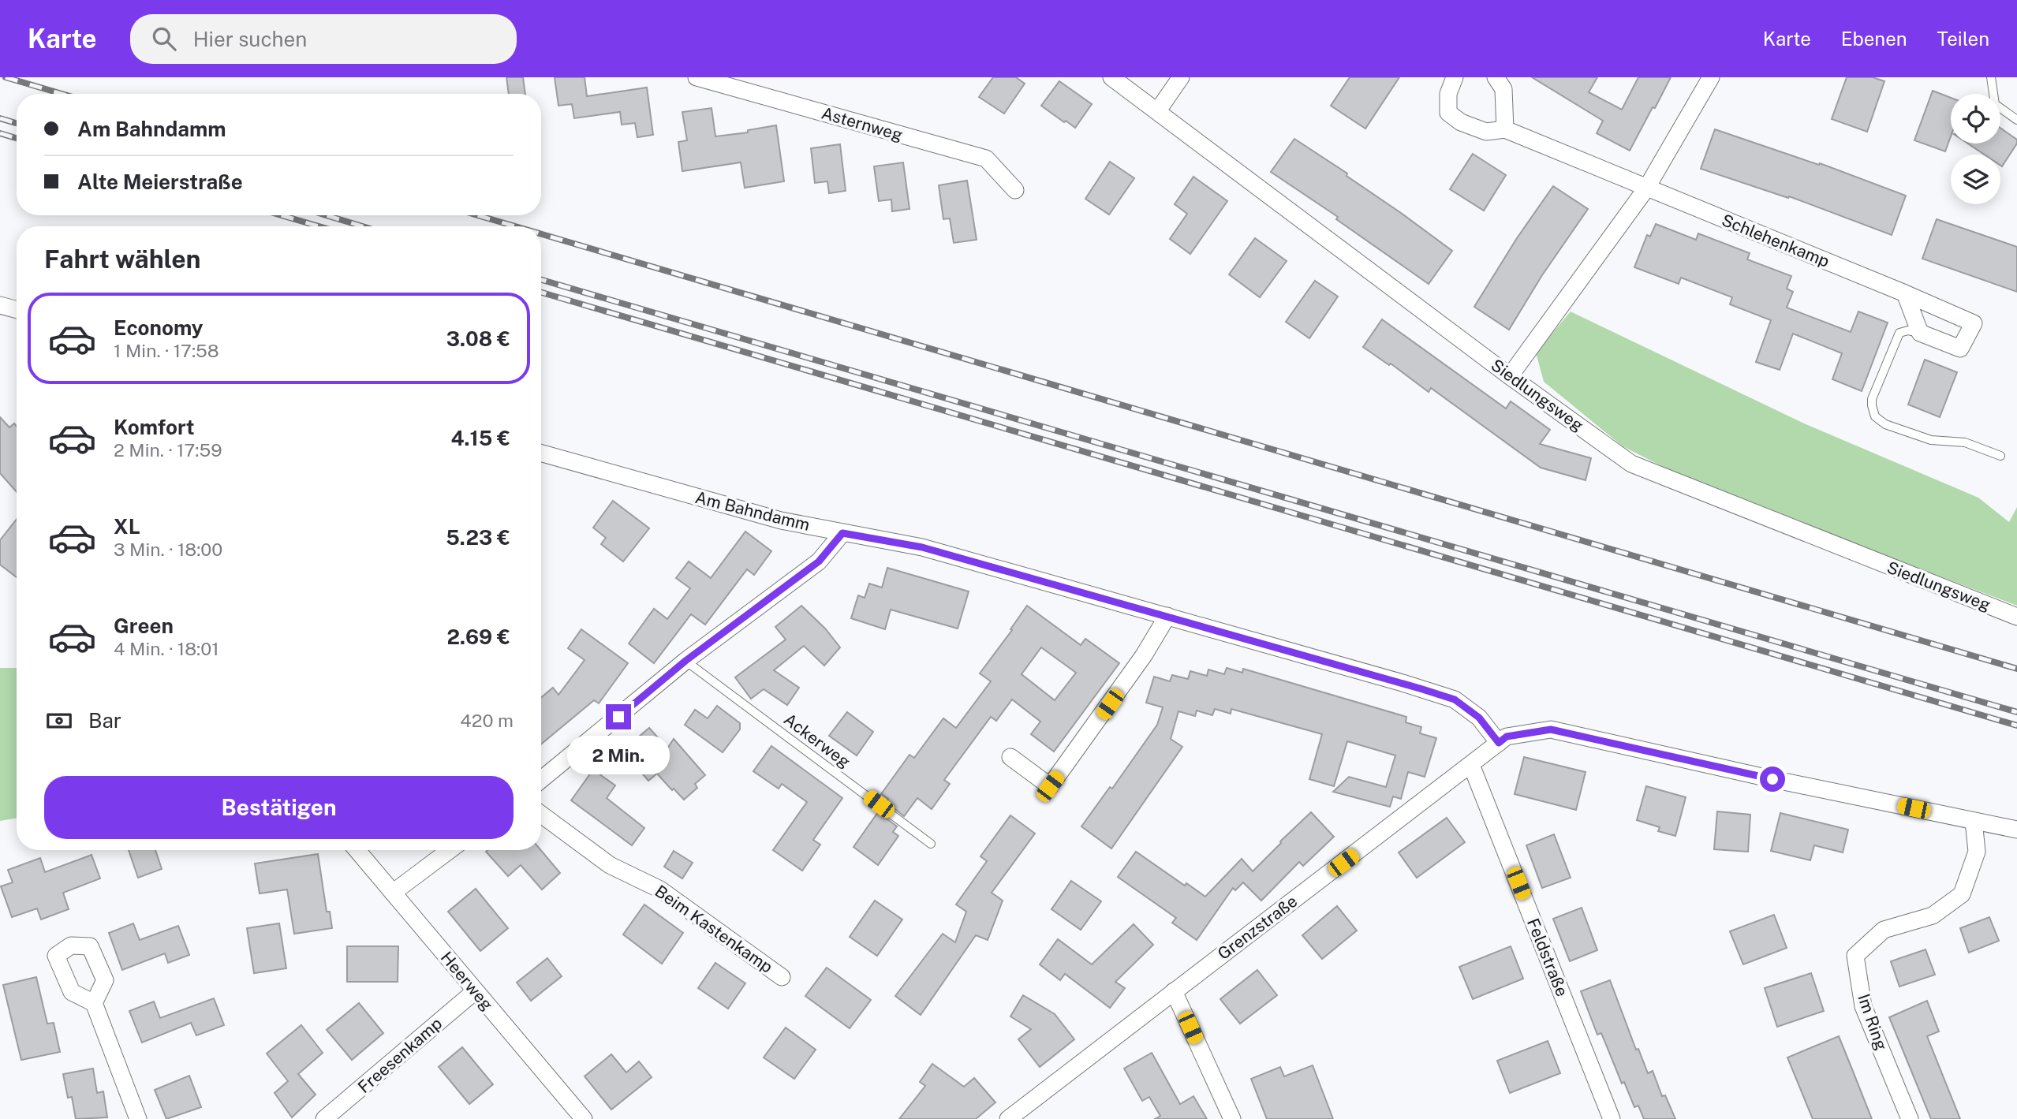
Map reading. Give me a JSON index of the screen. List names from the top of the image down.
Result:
{
  "streets": {
    "street": [
      "Asternweg",
      "Schlehenkamp",
      "Siedlungsweg",
      "Am Bahndamm",
      "Grenzstraße",
      "Beim Kastenkamp",
      "Feldstraße",
      "Heerweg",
      "Im Ring",
      "Freesenkamp"
    ],
    "lane": ["Ackerweg"]
  },
  "crossings": [
    ["Am Bahndamm", "Grenzstraße"],
    ["Grenzstraße", "Feldstraße"],
    ["Heerweg", "Freesenkamp"]
  ],
  "page": {
    "header": "Karte",
    "search": "Hier suchen",
    "nav": ["Karte", "Ebenen", "Teilen"],
    "banner": ["Am Bahndamm", "Alte Meierstraße"],
    "heading": "Fahrt wählen",
    "list": [
      {
        "name": "Economy",
        "note": "1 Min. · 17:58",
        "value": "3.08 €"
      },
      {
        "name": "Komfort",
        "note": "2 Min. · 17:59",
        "value": "4.15 €"
      },
      {
        "name": "XL",
        "note": "3 Min. · 18:00",
        "value": "5.23 €"
      },
      {
        "name": "Green",
        "note": "4 Min. · 18:01",
        "value": "2.69 €"
      }
    ],
    "pay": ["Bar", "420 m"],
    "bubble": "2 Min.",
    "buttons": "Bestätigen"
  }
}
